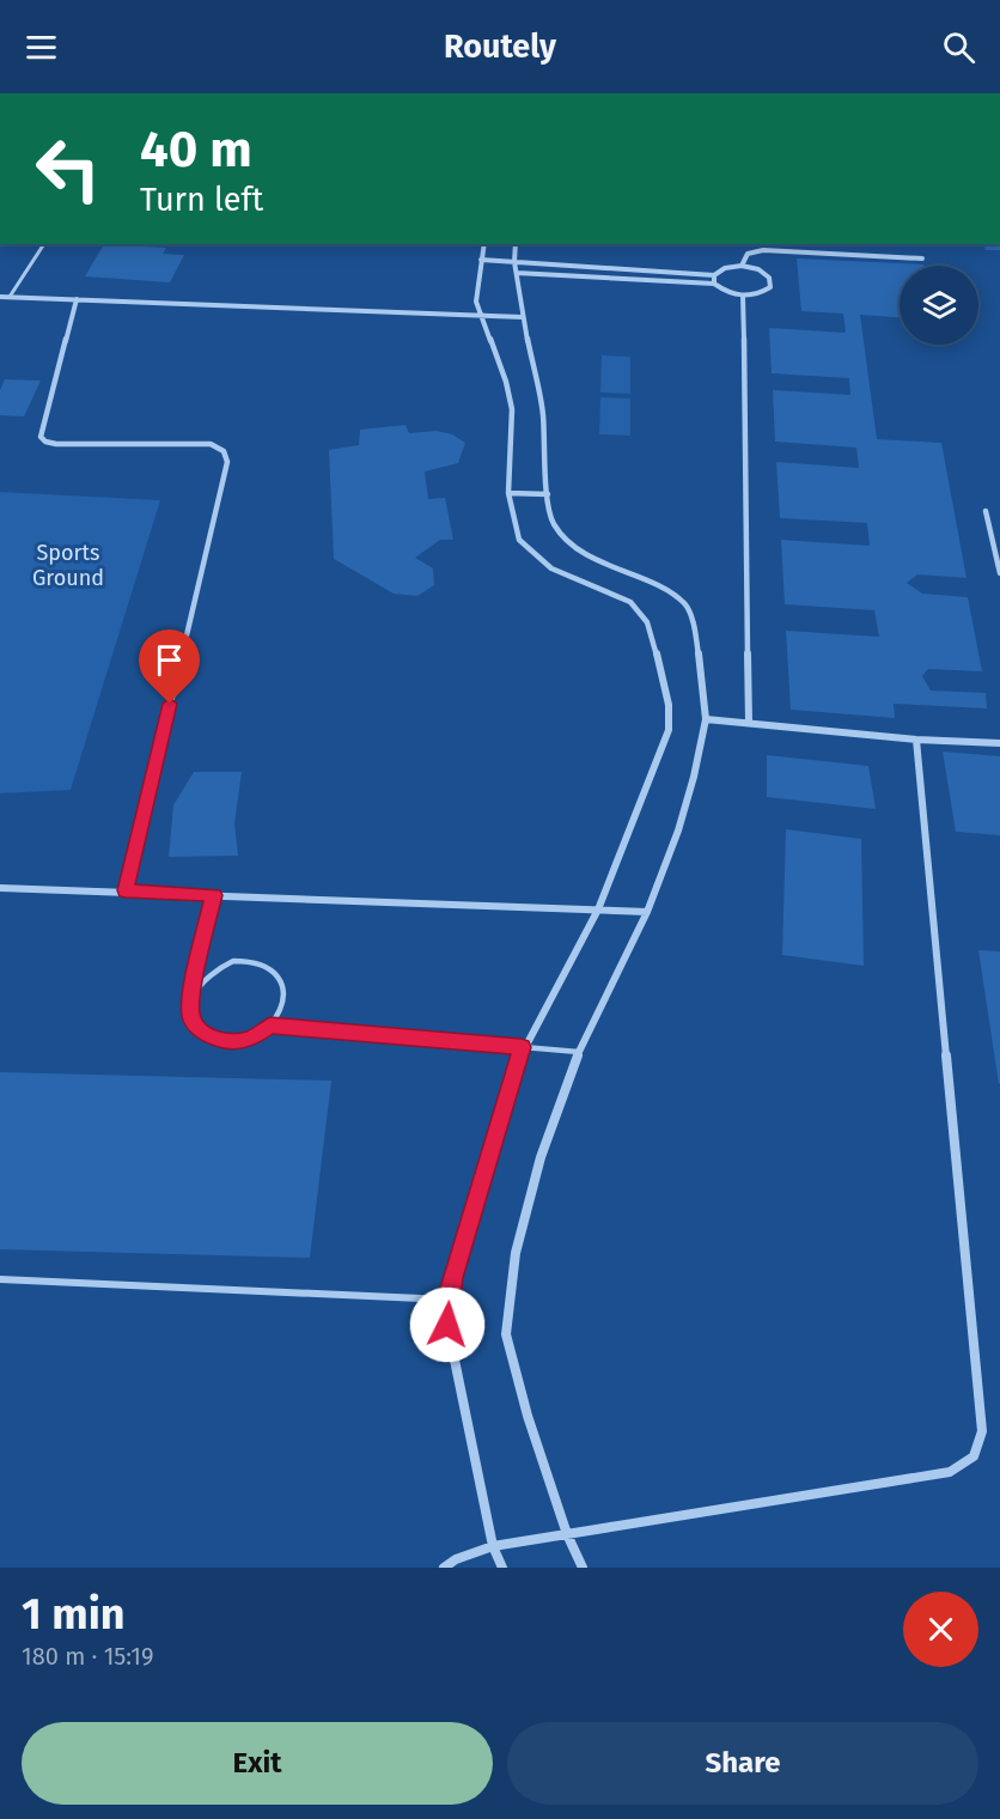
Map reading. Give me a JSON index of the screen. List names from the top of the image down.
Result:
{
  "parks": ["Sports Ground"],
  "page": {
    "header": "Routely",
    "turn": ["40 m", "Turn left"],
    "heading": ["1 min", "180 m · 15:19"],
    "buttons": ["Exit", "Share"]
  }
}
